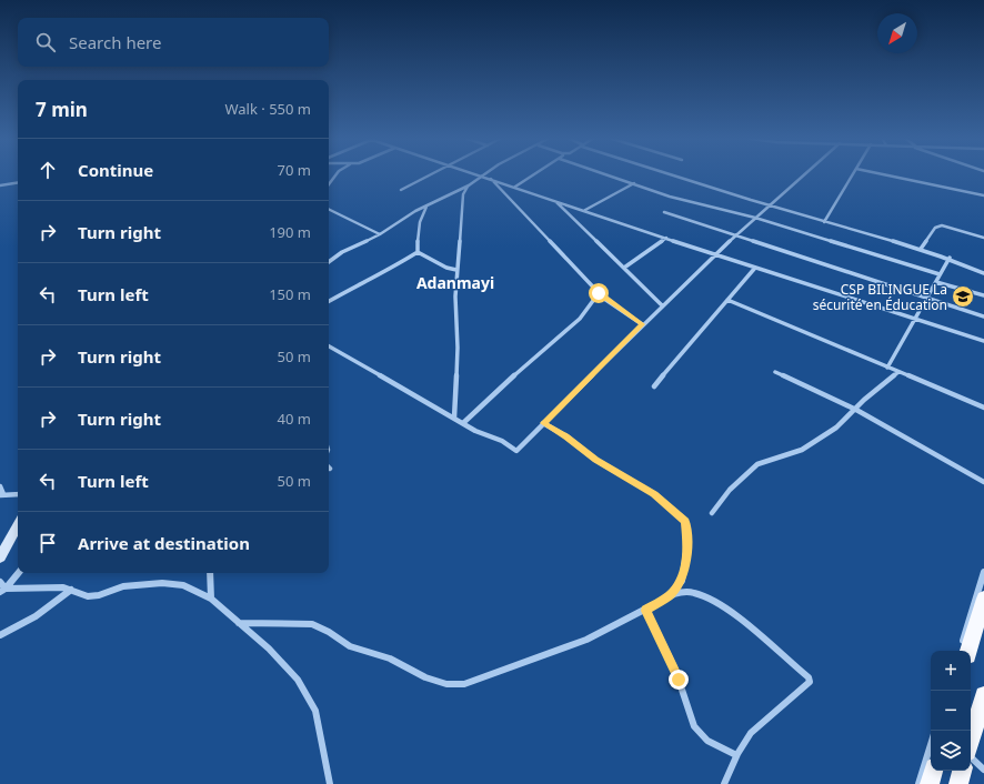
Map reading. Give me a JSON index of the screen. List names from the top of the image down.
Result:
{
  "districts": ["Adanmayi"],
  "places": {
    "school or university": ["CSP BILINGUE La sécurité en Éducation"]
  },
  "north": "bottom left",
  "page": {
    "search": "Search here",
    "heading": ["7 min", "Walk · 550 m"],
    "list": [
      ["Continue", "70 m"],
      ["Turn right", "190 m"],
      ["Turn left", "150 m"],
      ["Turn right", "50 m"],
      ["Turn right", "40 m"],
      ["Turn left", "50 m"],
      "Arrive at destination"
    ],
    "map_buttons": ["+", "−"]
  }
}
